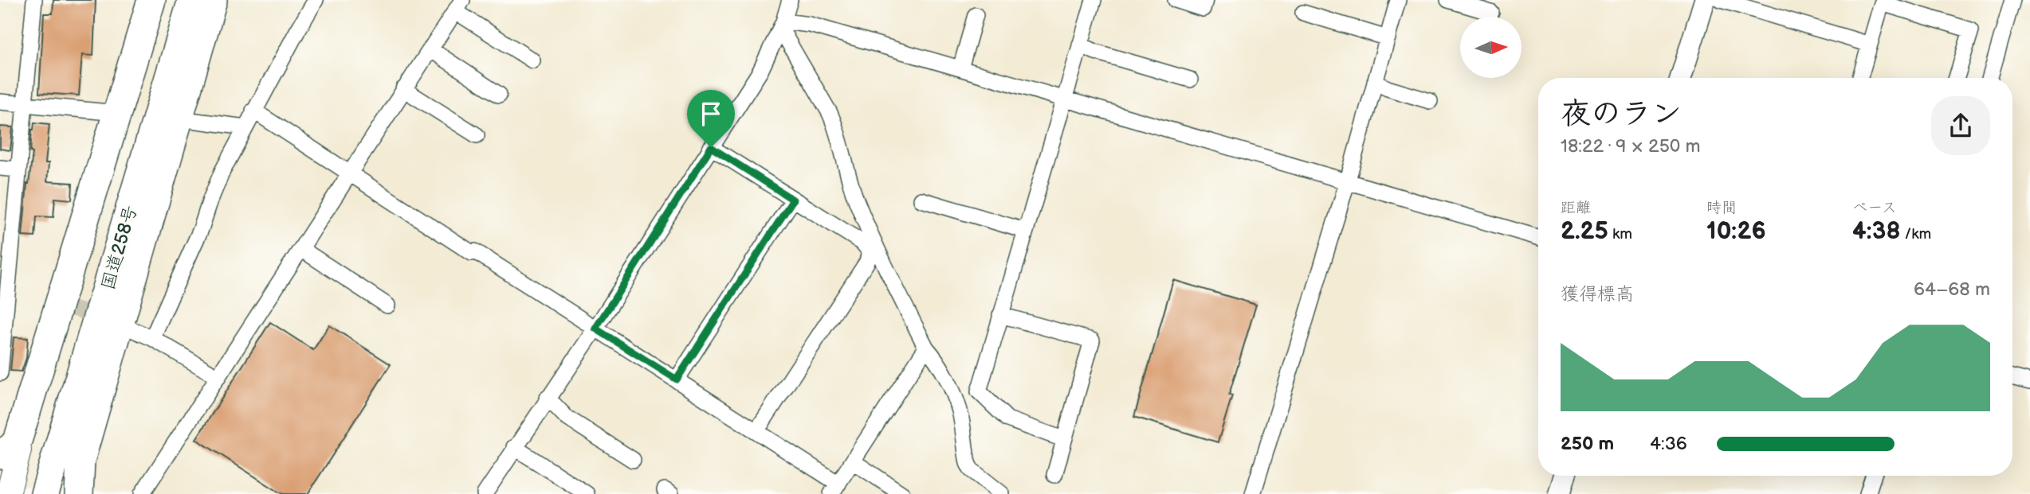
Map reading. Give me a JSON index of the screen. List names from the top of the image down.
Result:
{
  "streets": {
    "highway": ["国道258号"]
  },
  "north": "right",
  "page": {
    "heading": ["夜のラン", "18:22 · 9 × 250 m"],
    "stats": [
      ["距離", "2.25 km"],
      ["時間", "10:26"],
      ["ペース", "4:38 /km"]
    ],
    "chart": ["獲得標高", "64–68 m"],
    "list": [
      {
        "name": "250 m",
        "note": "4:36"
      }
    ]
  }
}
